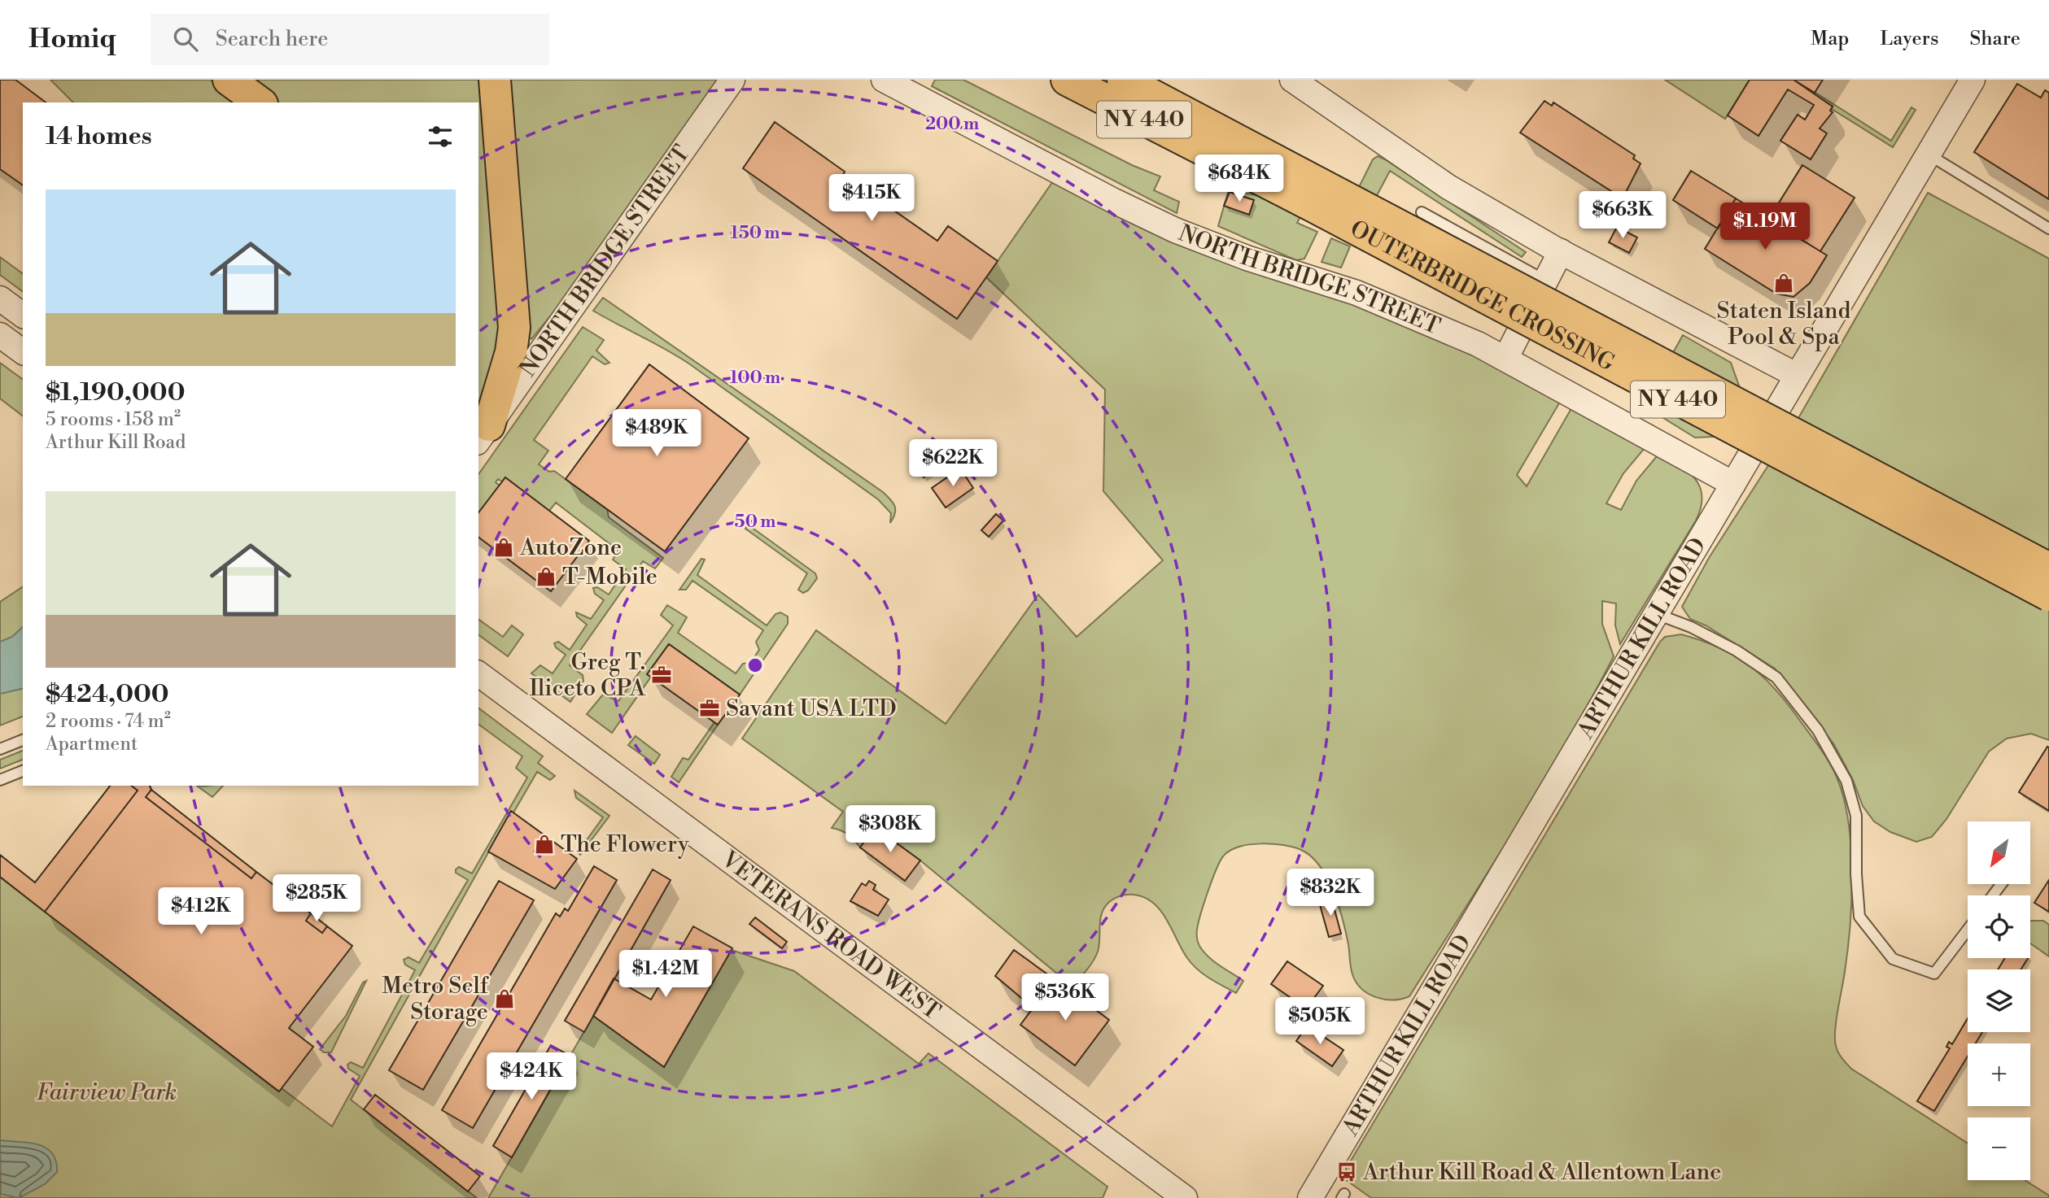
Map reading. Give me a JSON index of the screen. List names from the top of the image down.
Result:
{
  "streets": {
    "highway": ["NY 440", "OUTERBRIDGE CROSSING"],
    "street": ["NORTH BRIDGE STREET", "ARTHUR KILL ROAD", "VETERANS ROAD WEST"]
  },
  "crossings": [
    ["NORTH BRIDGE STREET", "ARTHUR KILL ROAD"]
  ],
  "parks": ["Fairview Park"],
  "places": {
    "shop": [
      "Staten Island Pool & Spa",
      "AutoZone",
      "T-Mobile",
      "The Flowery",
      "Metro Self Storage"
    ],
    "office": ["Greg T. Iliceto CPA", "Savant USA LTD"],
    "bus stop": ["Arthur Kill Road & Allentown Lane"]
  },
  "north": "bottom left",
  "page": {
    "header": "Homiq",
    "search": "Search here",
    "nav": ["Map", "Layers", "Share"],
    "heading": "14 homes",
    "price": [
      "$684K",
      "$415K",
      "$663K",
      "$1.19M",
      "$489K",
      "$622K",
      "$308K",
      "$832K",
      "$285K",
      "$412K",
      "$1.42M",
      "$536K",
      "$505K",
      "$424K"
    ],
    "list": [
      {
        "name": "$1,190,000",
        "note": "5 rooms · 158 m² · Arthur Kill Road"
      },
      {
        "name": "$424,000",
        "note": "2 rooms · 74 m² · Apartment"
      }
    ],
    "map_buttons": ["+", "−"]
  },
  "rings": [
    "200 m",
    "150 m",
    "100 m",
    "50 m"
  ]
}
